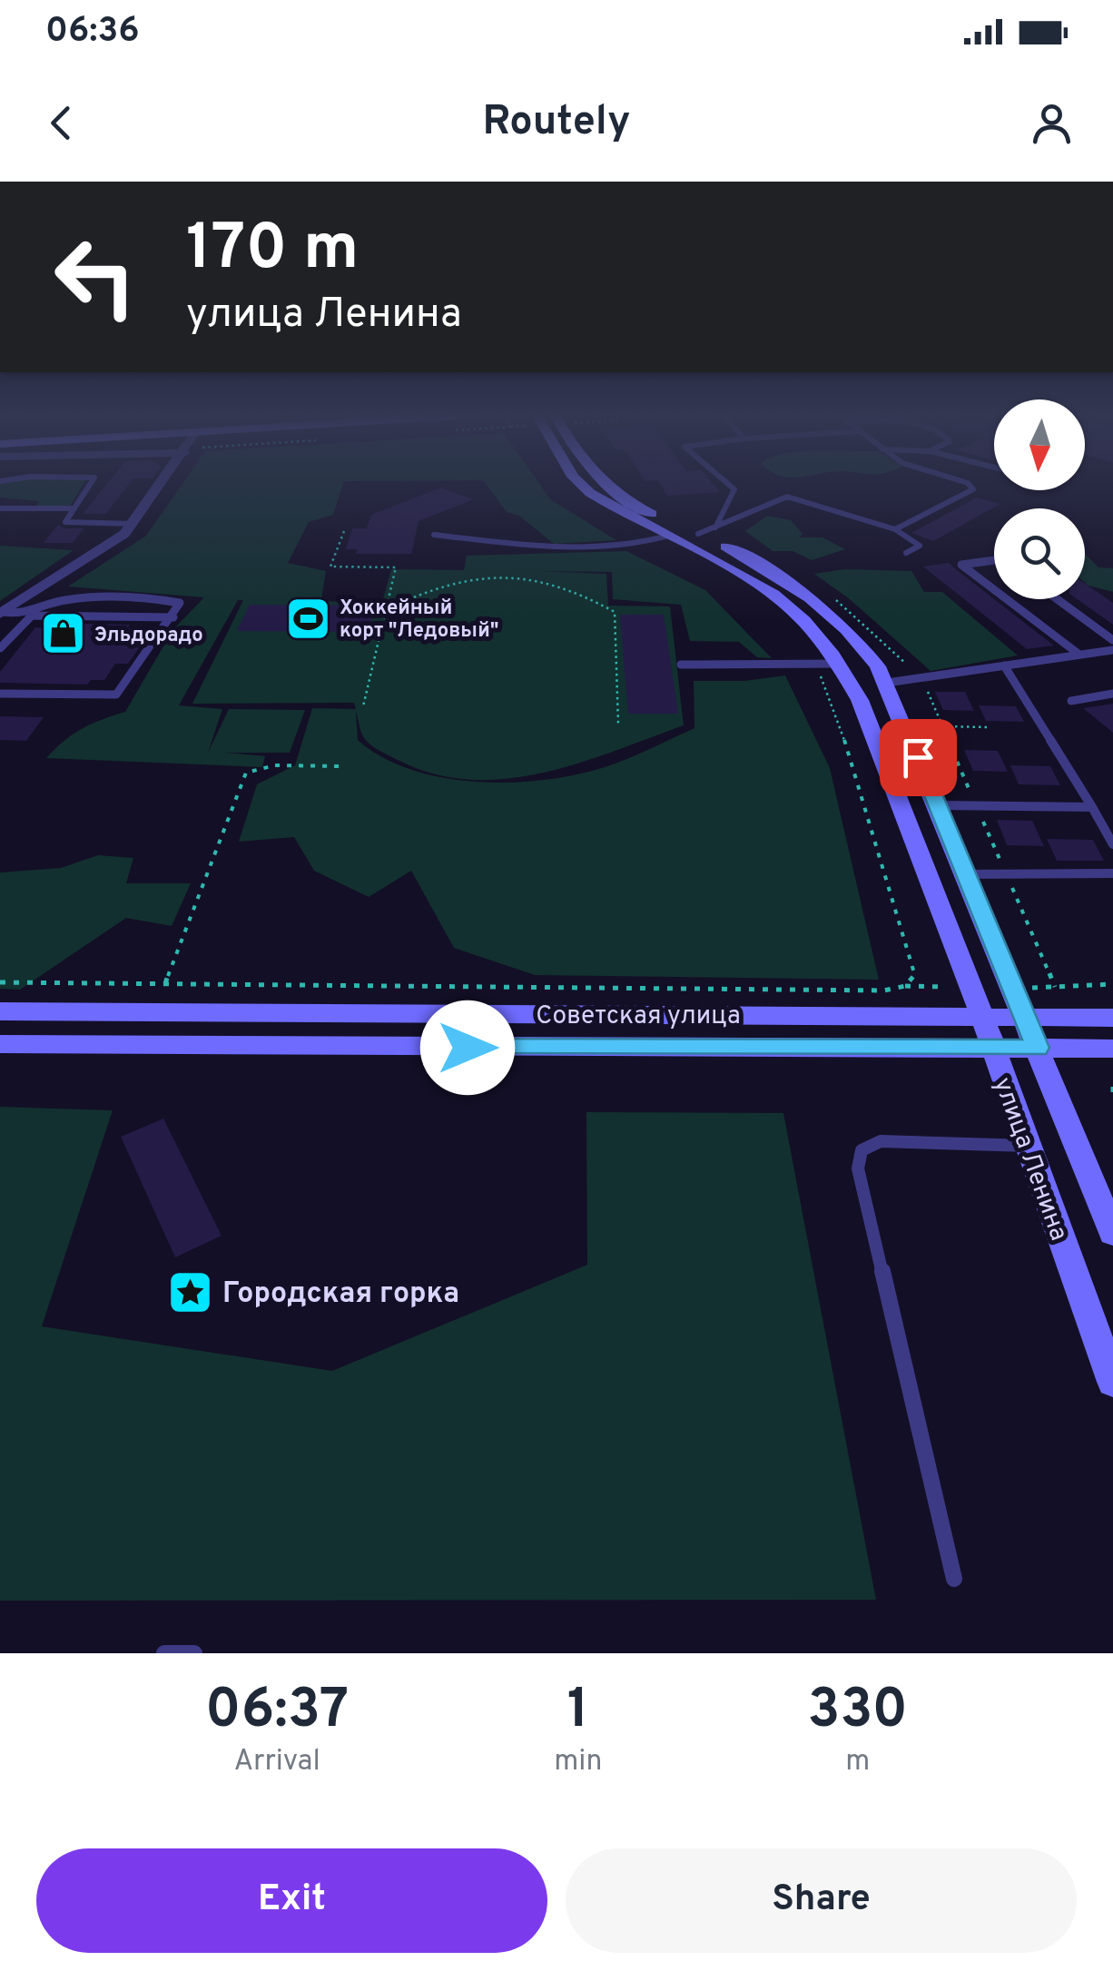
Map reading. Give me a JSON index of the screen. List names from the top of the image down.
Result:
{
  "streets": {
    "street": ["Советская улица", "улица Ленина"]
  },
  "crossings": [
    ["Советская улица", "улица Ленина"]
  ],
  "places": {
    "sports": ["Хоккейный корт \"Ледовый\""],
    "shop": ["Эльдорадо"],
    "place": ["Городская горка"]
  },
  "north": "bottom",
  "page": {
    "status": "06:36",
    "header": "Routely",
    "turn": ["170 m", "улица Ленина"],
    "eta": [
      "06:37",
      "Arrival",
      "1",
      "min",
      "330",
      "m"
    ],
    "buttons": ["Exit", "Share"]
  }
}
